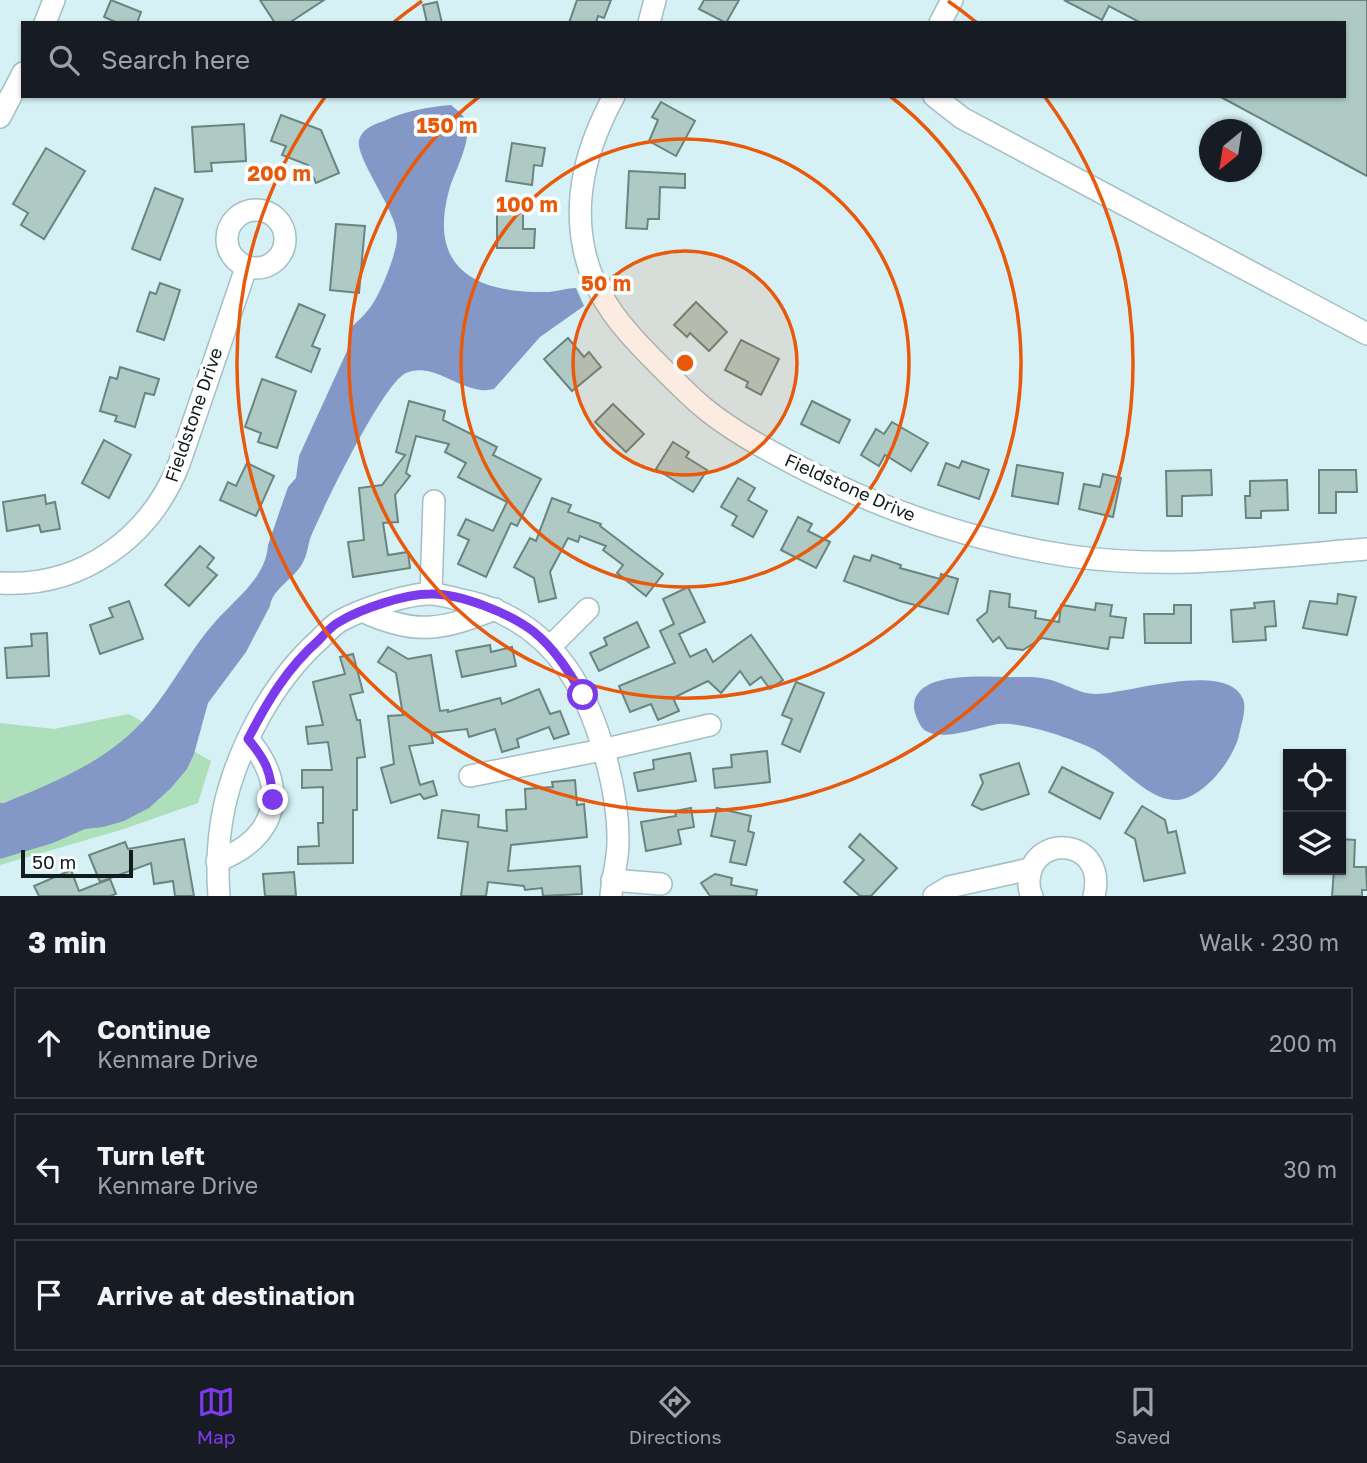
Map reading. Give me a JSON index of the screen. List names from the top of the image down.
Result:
{
  "streets": {
    "street": ["Fieldstone Drive"]
  },
  "scale_bar": "50 m",
  "north": "bottom left",
  "page": {
    "search": "Search here",
    "scale": "50 m",
    "heading": ["3 min", "Walk · 230 m"],
    "list": [
      ["Continue", "Kenmare Drive", "200 m"],
      ["Turn left", "Kenmare Drive", "30 m"],
      "Arrive at destination"
    ],
    "nav": ["Map", "Directions", "Saved"]
  },
  "rings": [
    "150 m",
    "200 m",
    "100 m",
    "50 m"
  ]
}
